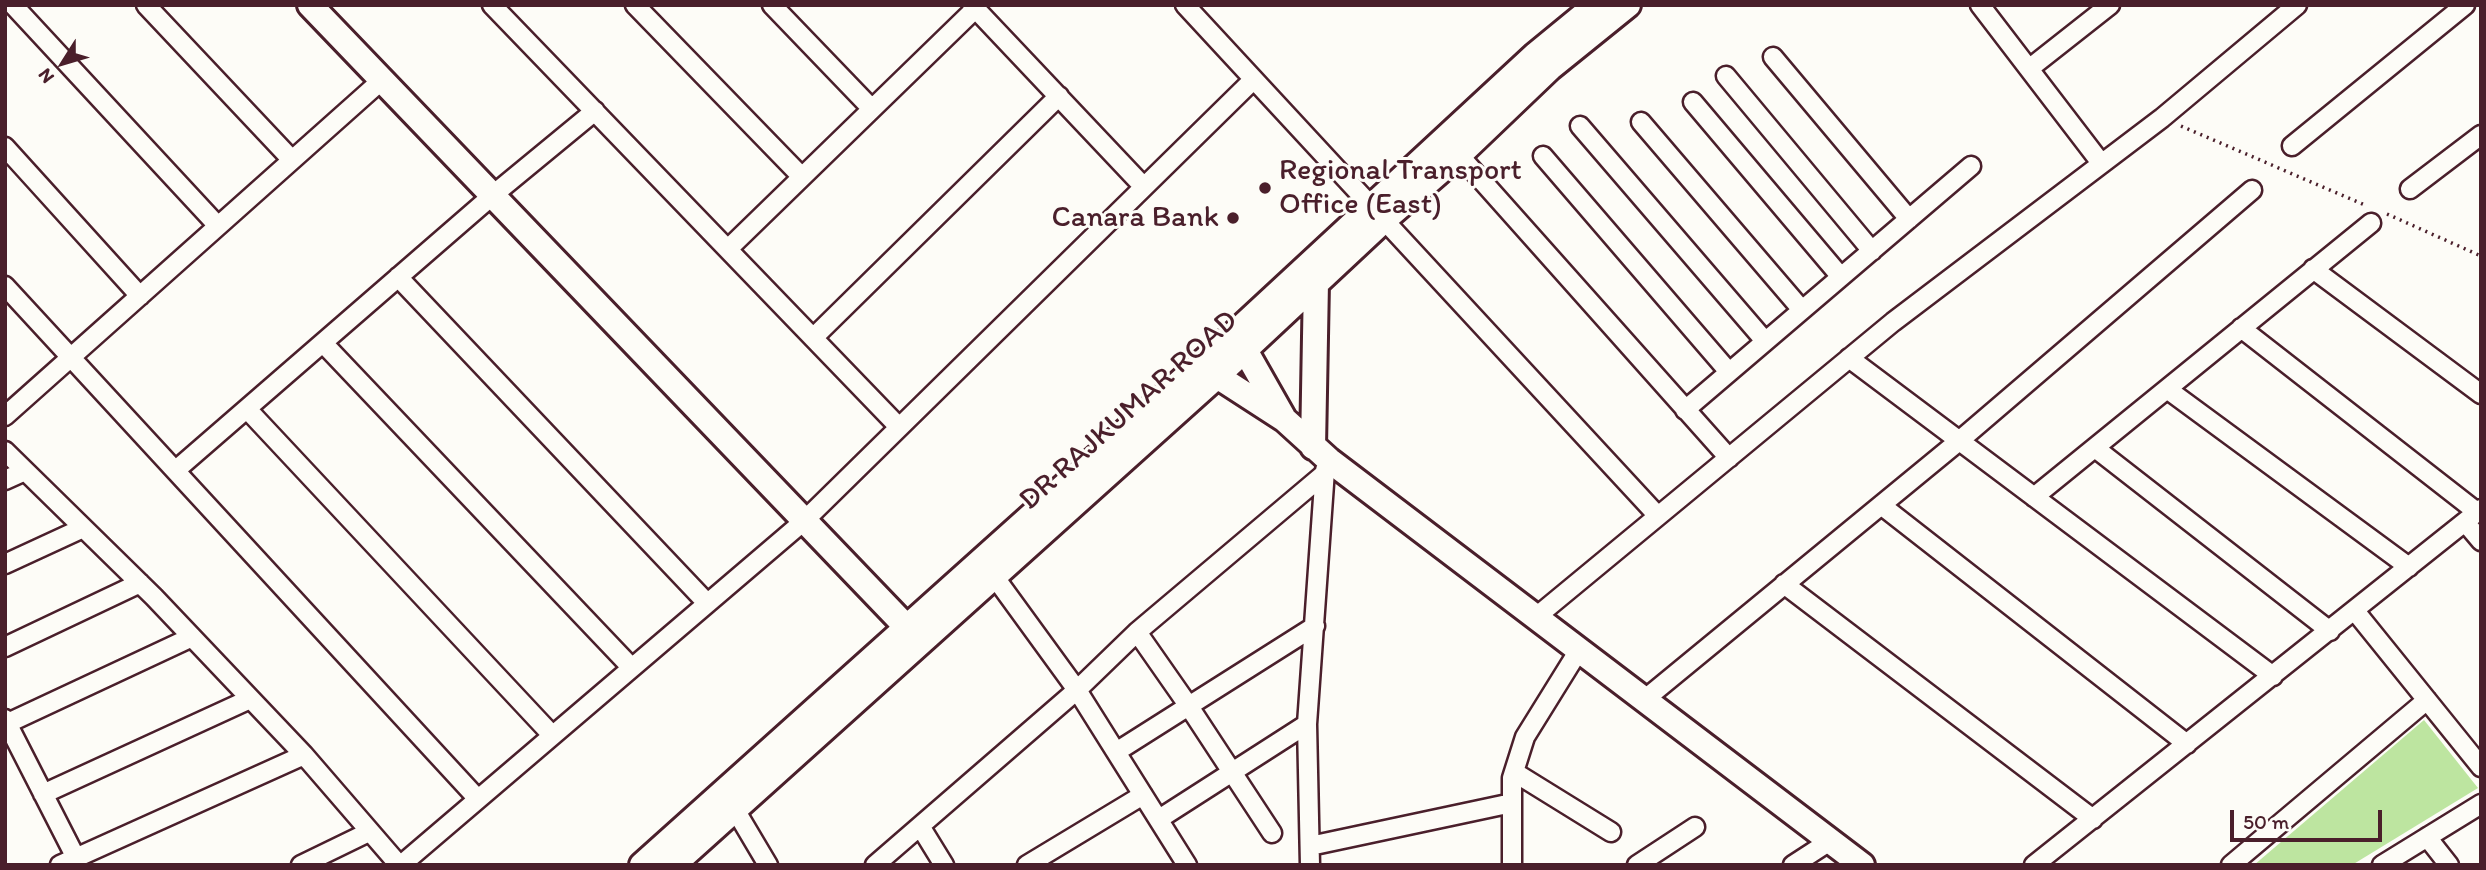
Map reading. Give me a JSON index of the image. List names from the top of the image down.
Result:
{
  "streets": {
    "main road": ["DR RAJKUMAR ROAD"]
  },
  "places": ["Regional Transport Office (East)", "Canara Bank"],
  "scale_bar": "50 m",
  "north": "bottom left"
}
